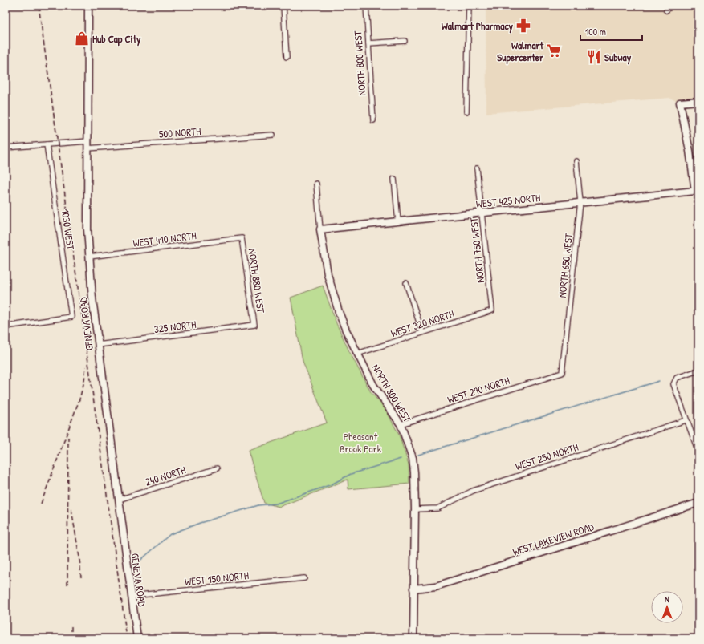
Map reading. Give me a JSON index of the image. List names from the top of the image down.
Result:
{
  "streets": {
    "street": [
      "NORTH 800 WEST",
      "500 NORTH",
      "WEST 425 NORTH",
      "1030 WEST",
      "WEST 410 NORTH",
      "NORTH 750 WEST",
      "NORTH 650 WEST",
      "NORTH 880 WEST",
      "WEST 320 NORTH",
      "GENEVA ROAD",
      "325 NORTH",
      "WEST 290 NORTH",
      "WEST 250 NORTH",
      "240 NORTH",
      "WEST LAKEVIEW ROAD",
      "WEST 150 NORTH"
    ]
  },
  "crossings": [
    ["NORTH 800 WEST", "WEST 425 NORTH"],
    ["NORTH 800 WEST", "WEST 320 NORTH"],
    ["NORTH 800 WEST", "WEST 290 NORTH"],
    ["NORTH 800 WEST", "WEST 250 NORTH"],
    ["NORTH 800 WEST", "WEST LAKEVIEW ROAD"],
    ["500 NORTH", "GENEVA ROAD"],
    ["WEST 425 NORTH", "NORTH 750 WEST"],
    ["WEST 425 NORTH", "NORTH 650 WEST"],
    ["WEST 410 NORTH", "NORTH 880 WEST"],
    ["WEST 410 NORTH", "GENEVA ROAD"],
    ["NORTH 750 WEST", "WEST 320 NORTH"],
    ["NORTH 650 WEST", "WEST 290 NORTH"],
    ["NORTH 880 WEST", "325 NORTH"],
    ["GENEVA ROAD", "325 NORTH"],
    ["GENEVA ROAD", "240 NORTH"],
    ["GENEVA ROAD", "WEST 150 NORTH"]
  ],
  "parks": ["Pheasant Brook Park"],
  "places": {
    "pharmacy": ["Walmart Pharmacy"],
    "shop": ["Hub Cap City"],
    "supermarket": ["Walmart Supercenter"],
    "restaurant": ["Subway"]
  },
  "scale_bar": "100 m",
  "north": "top"
}
